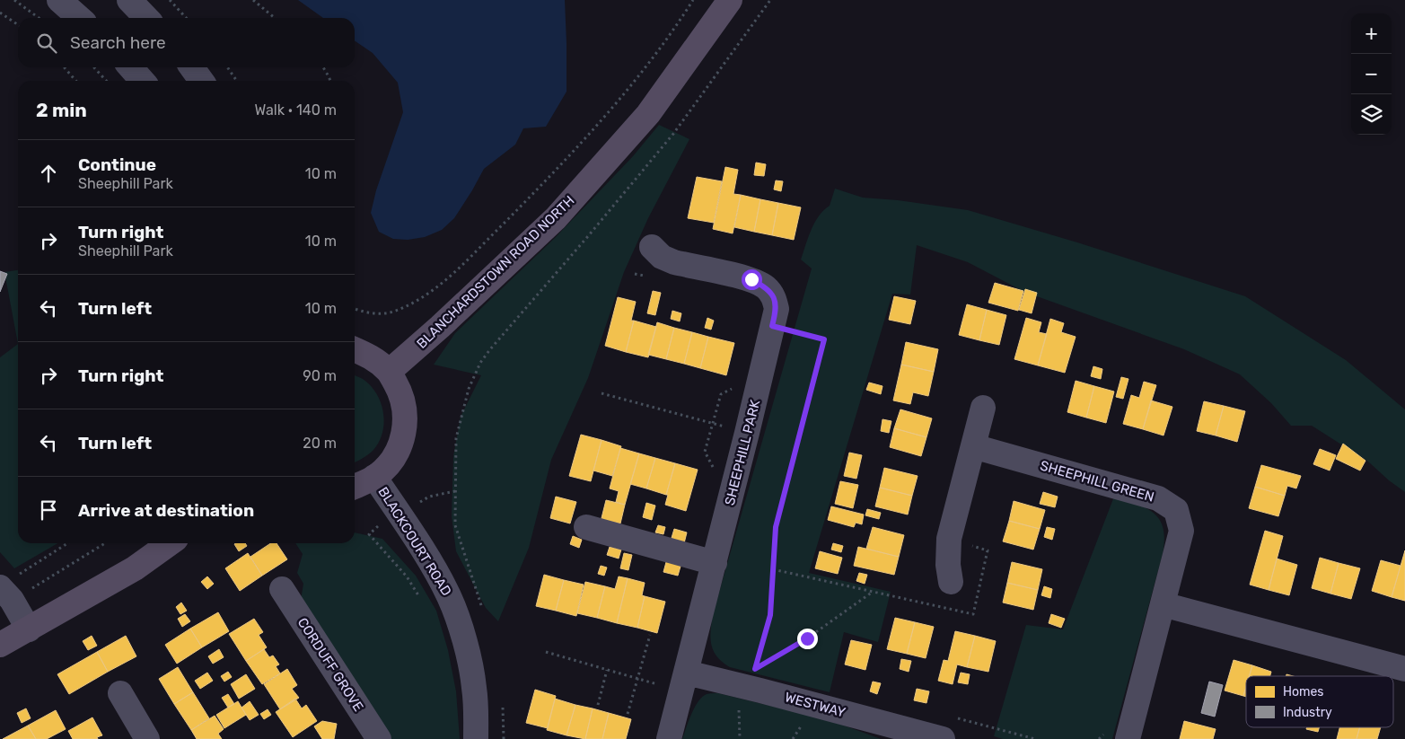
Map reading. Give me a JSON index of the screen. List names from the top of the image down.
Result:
{
  "streets": {
    "main road": ["BLANCHARDSTOWN ROAD NORTH"],
    "street": [
      "SHEEPHILL PARK",
      "SHEEPHILL GREEN",
      "BLACKCOURT ROAD",
      "CORDUFF GROVE",
      "WESTWAY"
    ]
  },
  "crossings": [
    ["SHEEPHILL PARK", "WESTWAY"]
  ],
  "legend": ["Homes", "Industry"],
  "page": {
    "map_buttons": ["+", "−"],
    "search": "Search here",
    "heading": ["2 min", "Walk · 140 m"],
    "list": [
      ["Continue", "Sheephill Park", "10 m"],
      ["Turn right", "Sheephill Park", "10 m"],
      ["Turn left", "10 m"],
      ["Turn right", "90 m"],
      ["Turn left", "20 m"],
      "Arrive at destination"
    ]
  }
}
